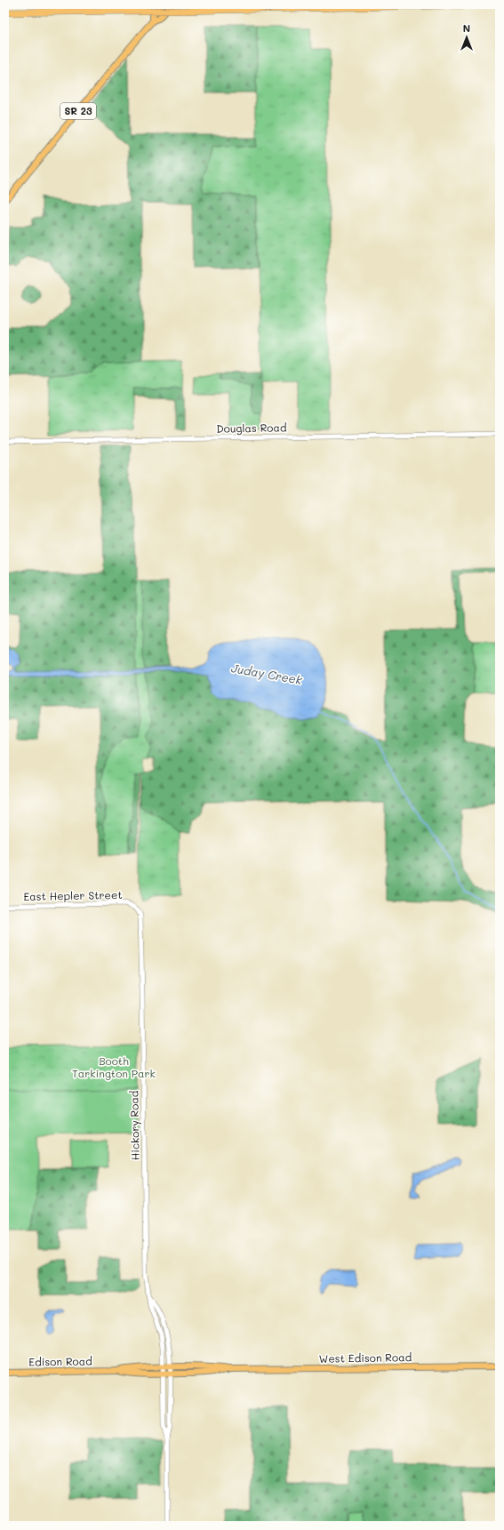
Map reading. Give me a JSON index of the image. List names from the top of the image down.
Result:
{
  "streets": {
    "main road": ["SR 23", "West Edison Road", "Edison Road"],
    "street": ["Douglas Road", "East Hepler Street", "Hickory Road"]
  },
  "crossings": [
    ["East Hepler Street", "Hickory Road"],
    ["Hickory Road", "West Edison Road"],
    ["Hickory Road", "Edison Road"],
    ["West Edison Road", "Edison Road"]
  ],
  "water": ["Juday Creek"],
  "parks": ["Booth Tarkington Park"],
  "north": "top"
}
